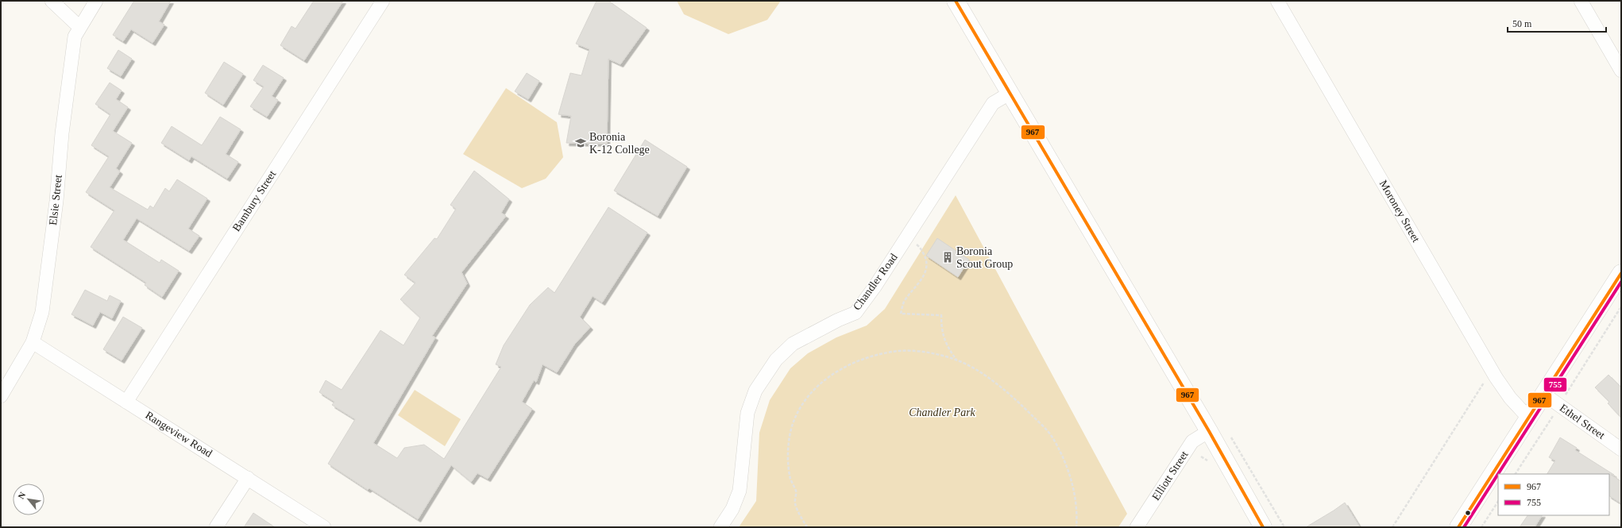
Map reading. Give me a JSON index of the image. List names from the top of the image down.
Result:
{
  "streets": {
    "street": [
      "Elsie Street",
      "Bambury Street",
      "Moroney Street",
      "Chandler Road",
      "Ethel Street",
      "Rangeview Road",
      "Elliott Street"
    ]
  },
  "crossings": [
    ["Elsie Street", "Rangeview Road"],
    ["Bambury Street", "Rangeview Road"]
  ],
  "parks": ["Chandler Park"],
  "places": {
    "school or university": ["Boronia K-12 College"],
    "building": ["Boronia Scout Group"]
  },
  "lines": ["transit line 967", "transit line 755"],
  "legend": ["967", "755"],
  "scale_bar": "50 m",
  "north": "top left"
}
